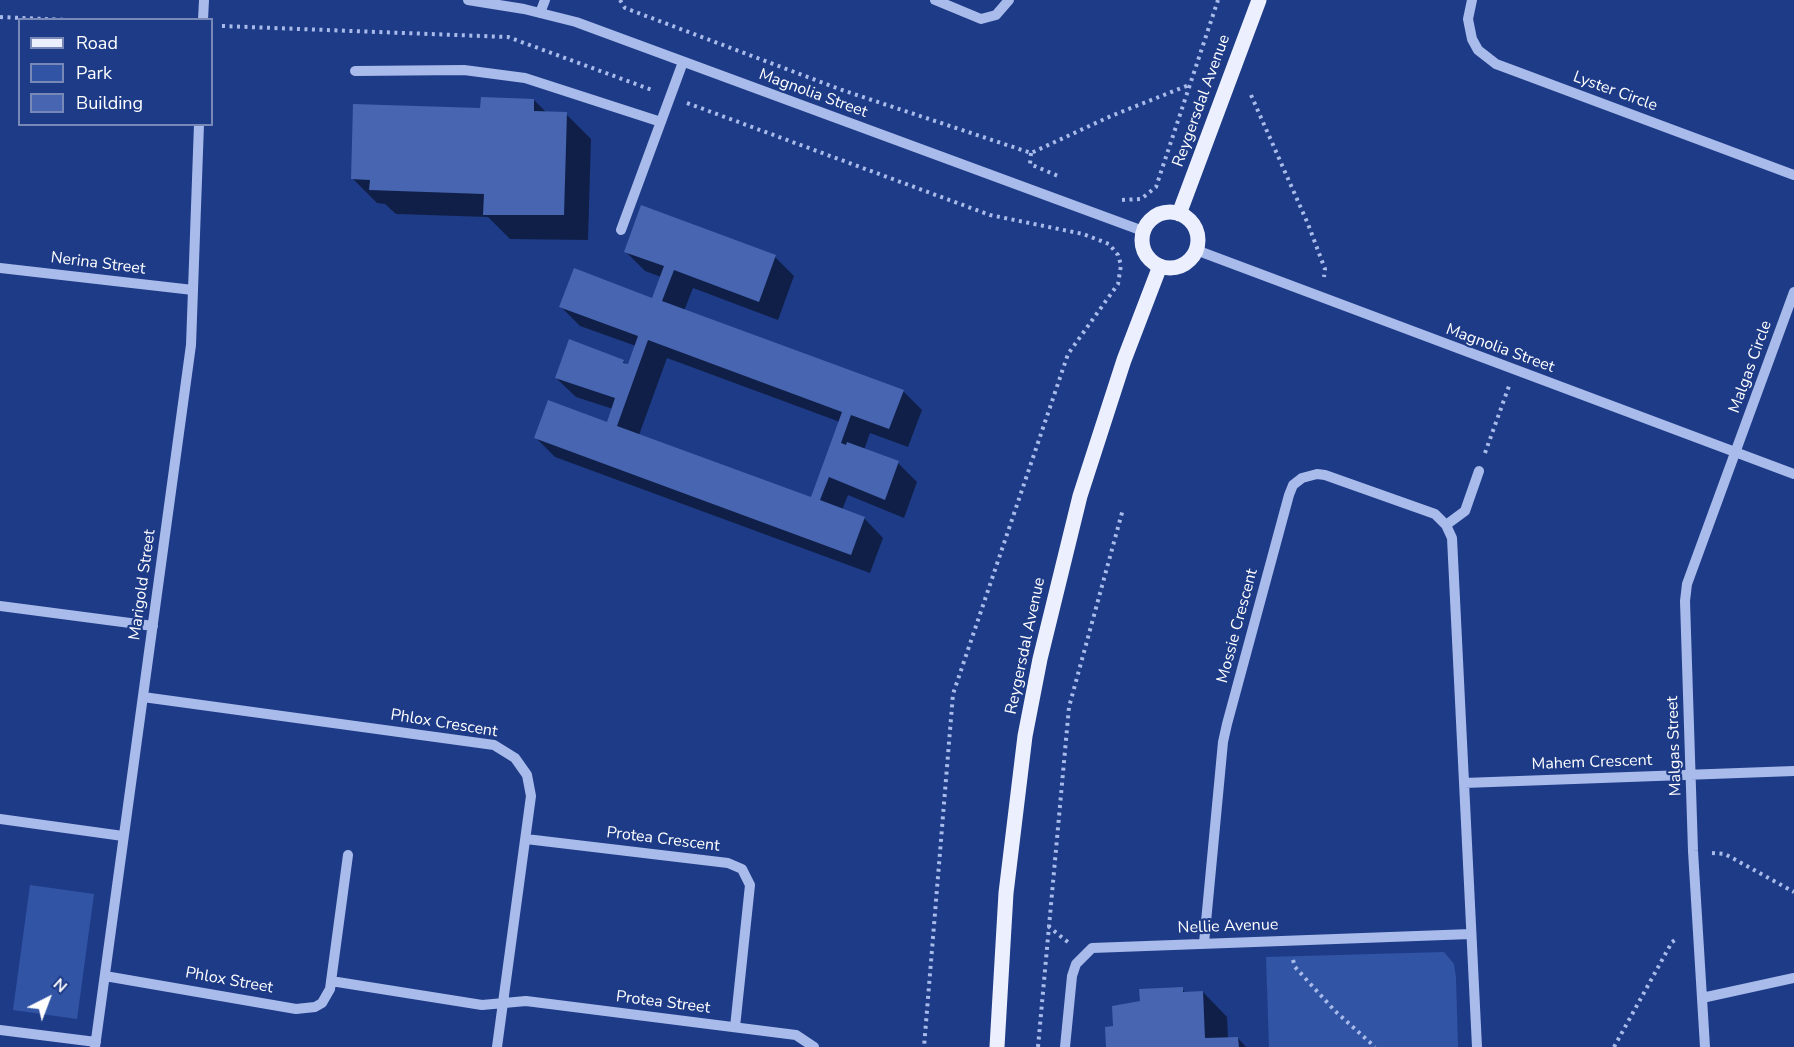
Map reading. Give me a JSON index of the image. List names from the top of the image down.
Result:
{
  "streets": {
    "main road": ["Reygersdal Avenue"],
    "street": [
      "Lyster Circle",
      "Magnolia Street",
      "Nerina Street",
      "Malgas Circle",
      "Marigold Street",
      "Mossie Crescent",
      "Phlox Crescent",
      "Malgas Street",
      "Mahem Crescent",
      "Protea Crescent",
      "Nellie Avenue",
      "Phlox Street",
      "Protea Street"
    ]
  },
  "crossings": [
    ["Magnolia Street", "Reygersdal Avenue"],
    ["Magnolia Street", "Malgas Circle"],
    ["Magnolia Street", "Malgas Street"],
    ["Nerina Street", "Marigold Street"],
    ["Malgas Circle", "Malgas Street"],
    ["Marigold Street", "Phlox Crescent"],
    ["Marigold Street", "Phlox Street"],
    ["Mossie Crescent", "Nellie Avenue"],
    ["Phlox Crescent", "Protea Crescent"],
    ["Phlox Crescent", "Protea Street"],
    ["Malgas Street", "Mahem Crescent"],
    ["Protea Crescent", "Protea Street"]
  ],
  "legend": ["Road", "Park", "Building"],
  "north": "top right"
}
